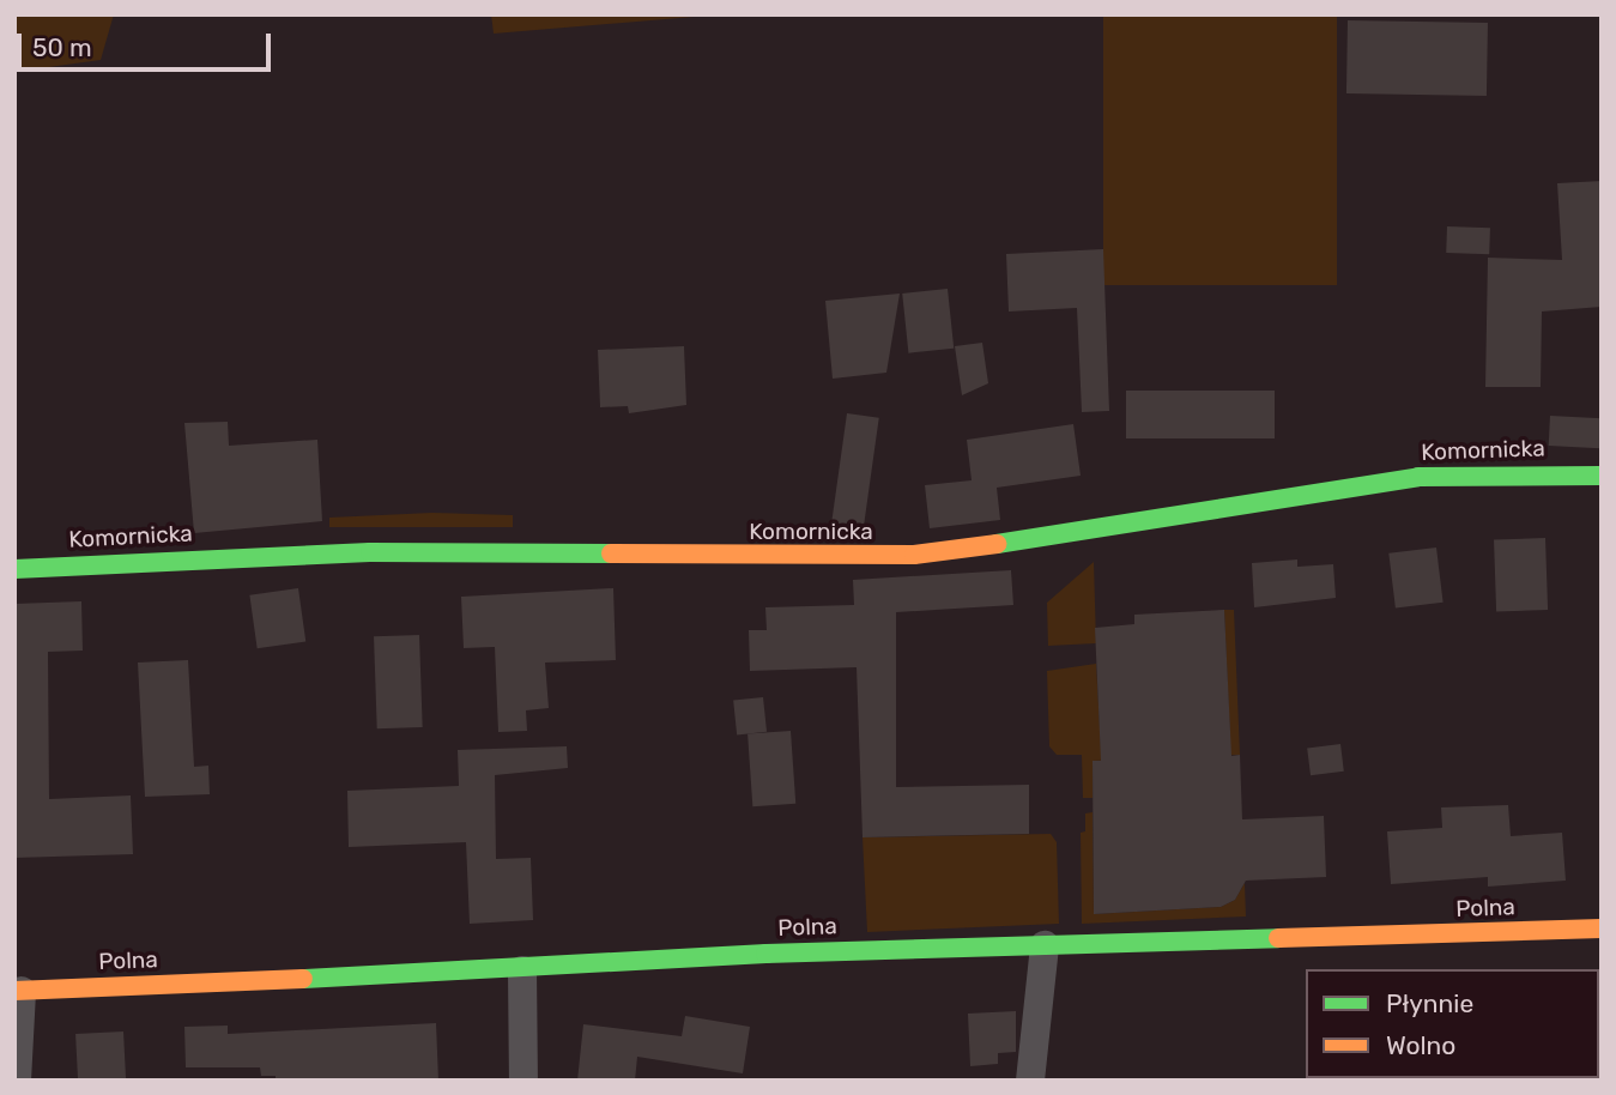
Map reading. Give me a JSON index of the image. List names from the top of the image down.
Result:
{
  "streets": {
    "street": ["Komornicka", "Polna"]
  },
  "legend": ["Płynnie", "Wolno"],
  "scale_bar": "50 m"
}
